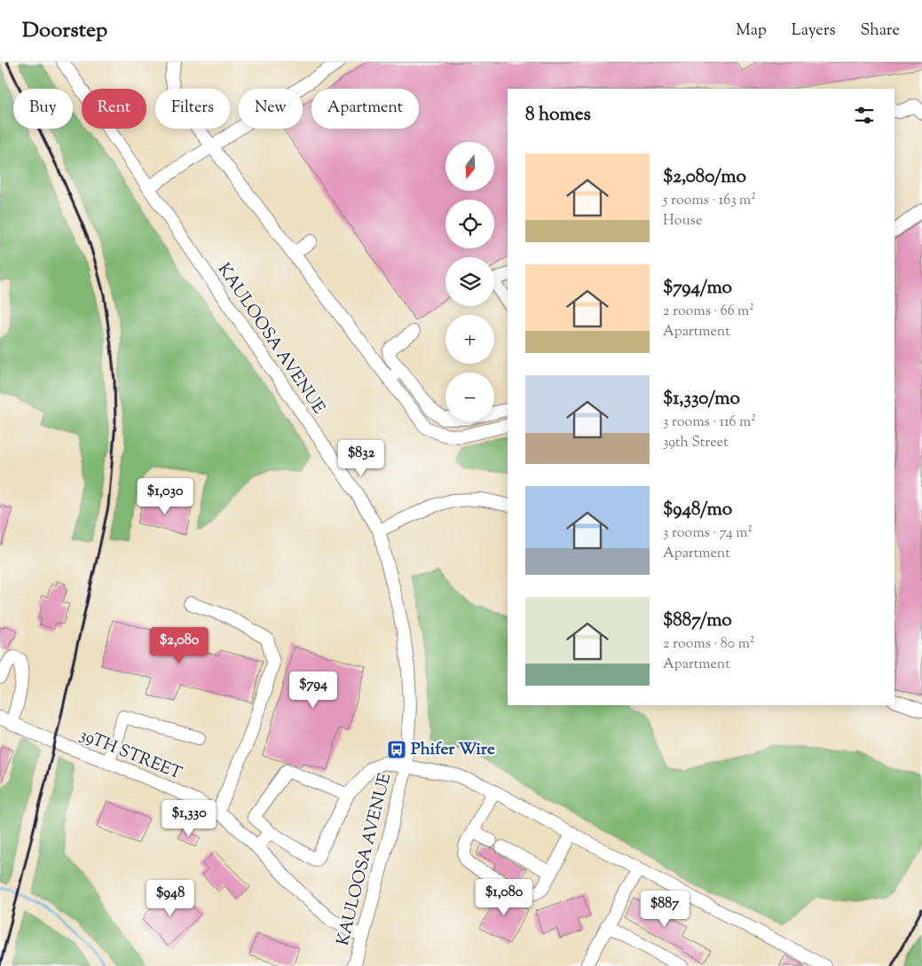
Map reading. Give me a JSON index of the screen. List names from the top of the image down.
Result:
{
  "streets": {
    "street": ["KAULOOSA AVENUE", "39TH STREET"]
  },
  "crossings": [
    ["KAULOOSA AVENUE", "39TH STREET"]
  ],
  "places": {
    "bus stop": ["Phifer Wire"]
  },
  "north": "bottom",
  "page": {
    "header": "Doorstep",
    "nav": ["Map", "Layers", "Share"],
    "chip": [
      "Buy",
      "Rent",
      "Filters",
      "New",
      "Apartment"
    ],
    "heading": "8 homes",
    "map_buttons": ["+", "−"],
    "list": [
      {
        "name": "$2,080/mo",
        "note": "5 rooms · 163 m² · House"
      },
      {
        "name": "$794/mo",
        "note": "2 rooms · 66 m² · Apartment"
      },
      {
        "name": "$1,330/mo",
        "note": "3 rooms · 116 m² · 39th Street"
      },
      {
        "name": "$948/mo",
        "note": "3 rooms · 74 m² · Apartment"
      },
      {
        "name": "$887/mo",
        "note": "2 rooms · 80 m² · Apartment"
      }
    ],
    "price": [
      "$832",
      "$1,030",
      "$2,080",
      "$794",
      "$1,330",
      "$1,080",
      "$948",
      "$887"
    ]
  }
}
